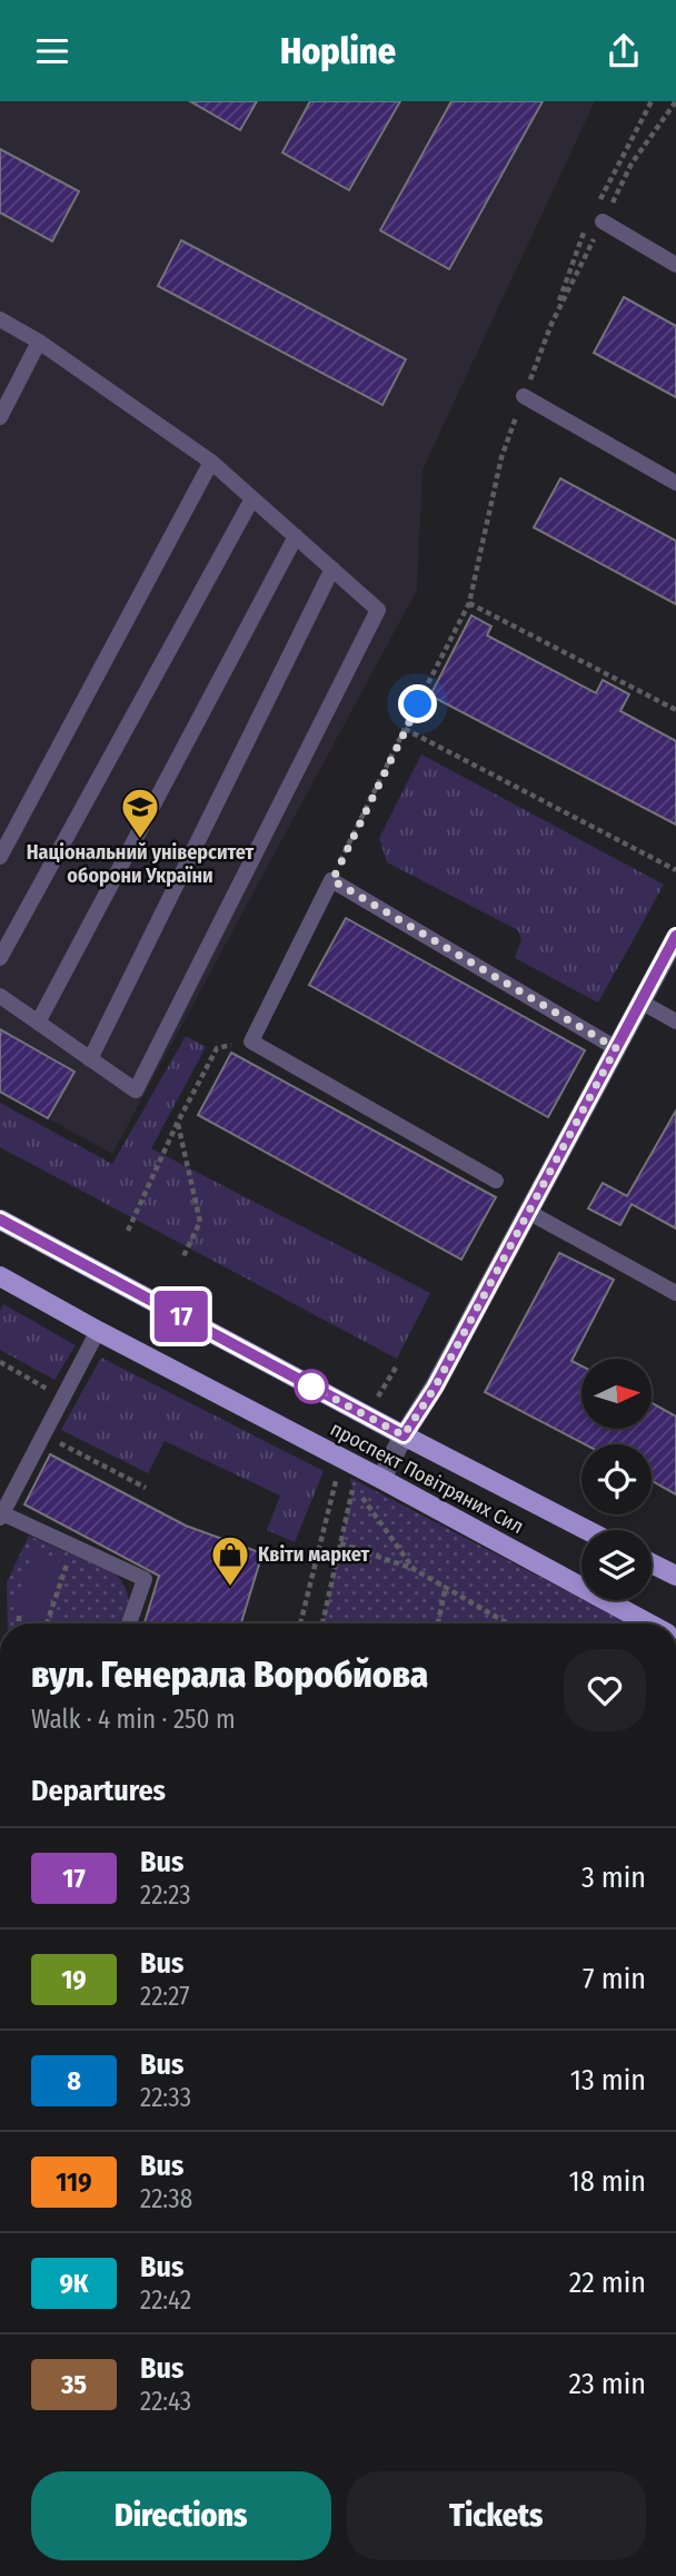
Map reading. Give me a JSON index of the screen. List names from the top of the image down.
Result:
{
  "streets": {
    "main road": ["проспект Повітряних Сил"]
  },
  "places": {
    "school or university": ["Національний університет оборони України"],
    "shop": ["Квіти маркет"]
  },
  "lines": ["bus line 17"],
  "north": "right",
  "page": {
    "header": "Hopline",
    "on_map": "17",
    "heading": [
      ["вул. Генерала Воробйова", "Walk · 4 min · 250 m"],
      "Departures"
    ],
    "list": [
      {
        "mark": "17",
        "name": "Bus",
        "note": "22:23",
        "value": "3 min"
      },
      {
        "mark": "19",
        "name": "Bus",
        "note": "22:27",
        "value": "7 min"
      },
      {
        "mark": "8",
        "name": "Bus",
        "note": "22:33",
        "value": "13 min"
      },
      {
        "mark": "119",
        "name": "Bus",
        "note": "22:38",
        "value": "18 min"
      },
      {
        "mark": "9К",
        "name": "Bus",
        "note": "22:42",
        "value": "22 min"
      },
      {
        "mark": "35",
        "name": "Bus",
        "note": "22:43",
        "value": "23 min"
      }
    ],
    "buttons": ["Directions", "Tickets"]
  }
}
